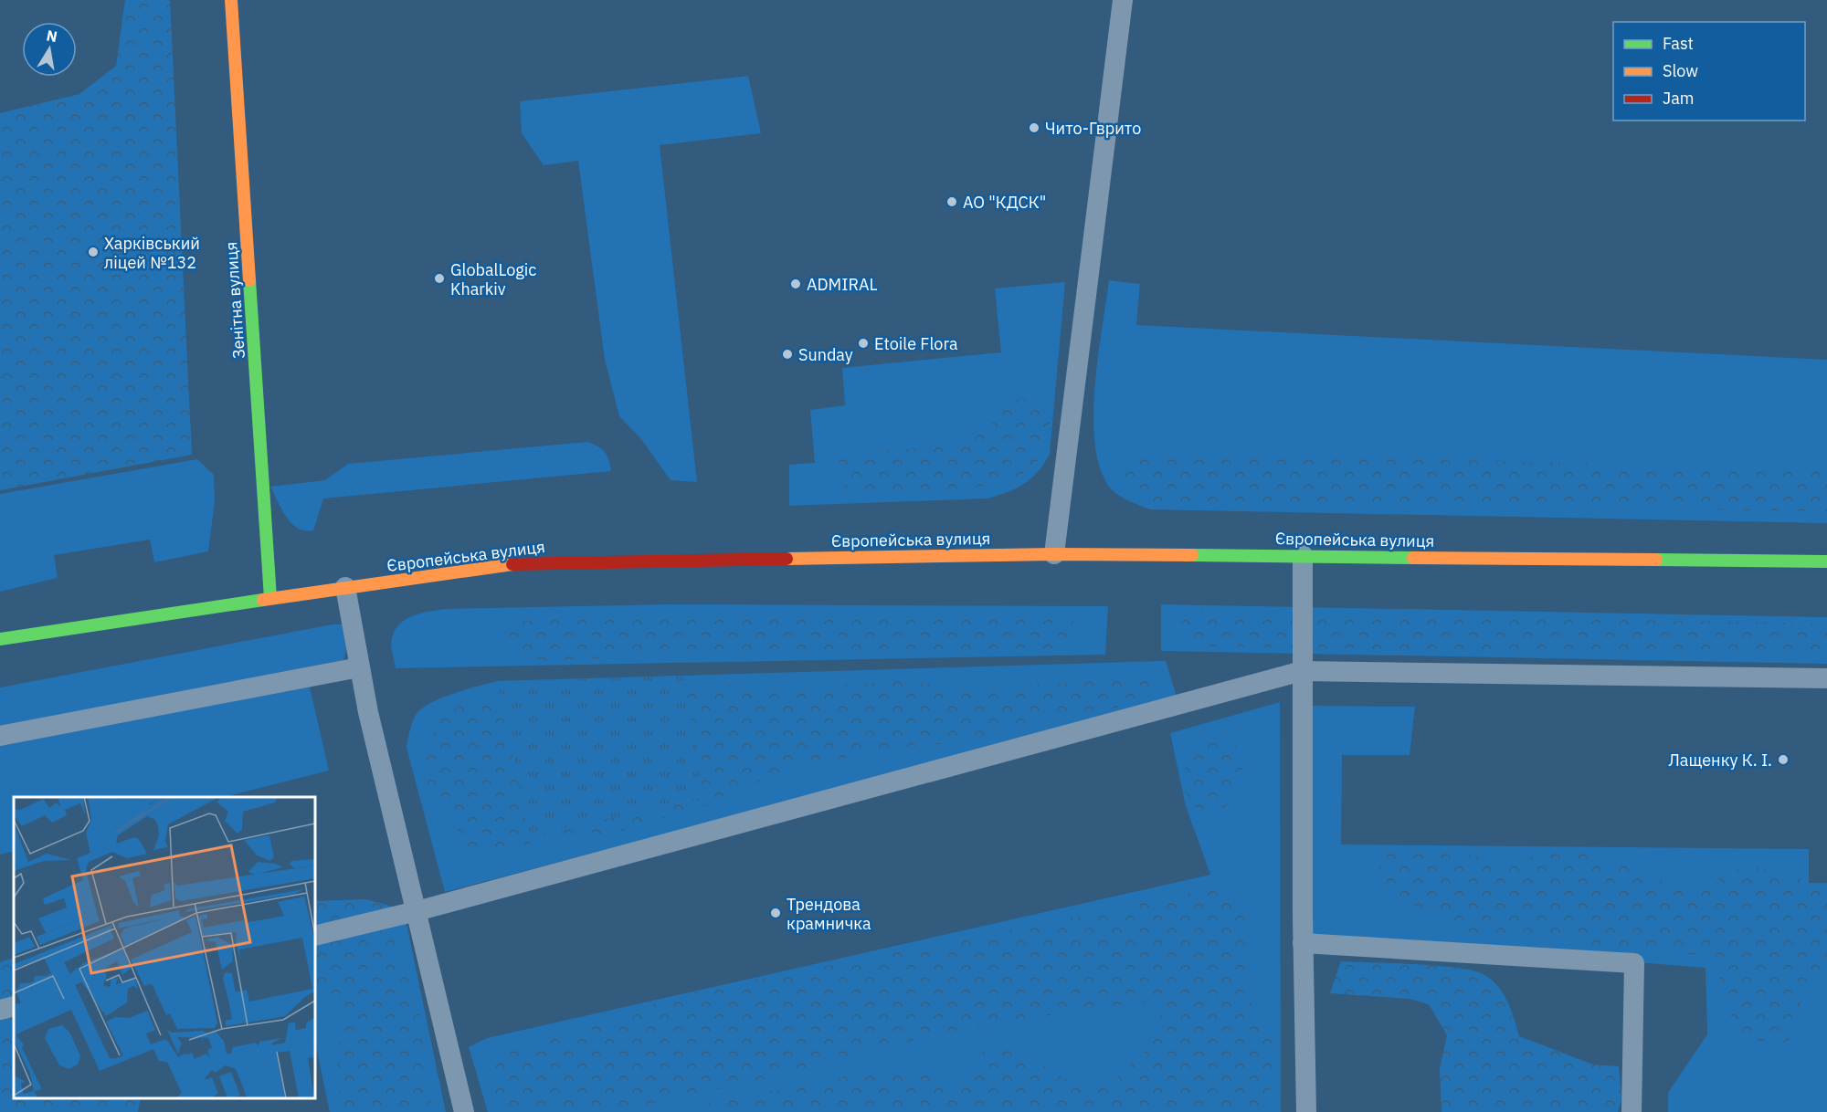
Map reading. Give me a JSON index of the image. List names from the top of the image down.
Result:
{
  "streets": {
    "main road": ["Зенітна вулиця", "Європейська вулиця"]
  },
  "crossings": [
    ["Зенітна вулиця", "Європейська вулиця"]
  ],
  "places": [
    "Чито-Гврито",
    "АО \"КДСК\"",
    "Харківський ліцей №132",
    "GlobalLogic Kharkiv",
    "ADMIRAL",
    "Etoile Flora",
    "Sunday",
    "Лащенку К. І.",
    "Трендова крамничка"
  ],
  "legend": ["Fast", "Slow", "Jam"],
  "north": "top"
}
